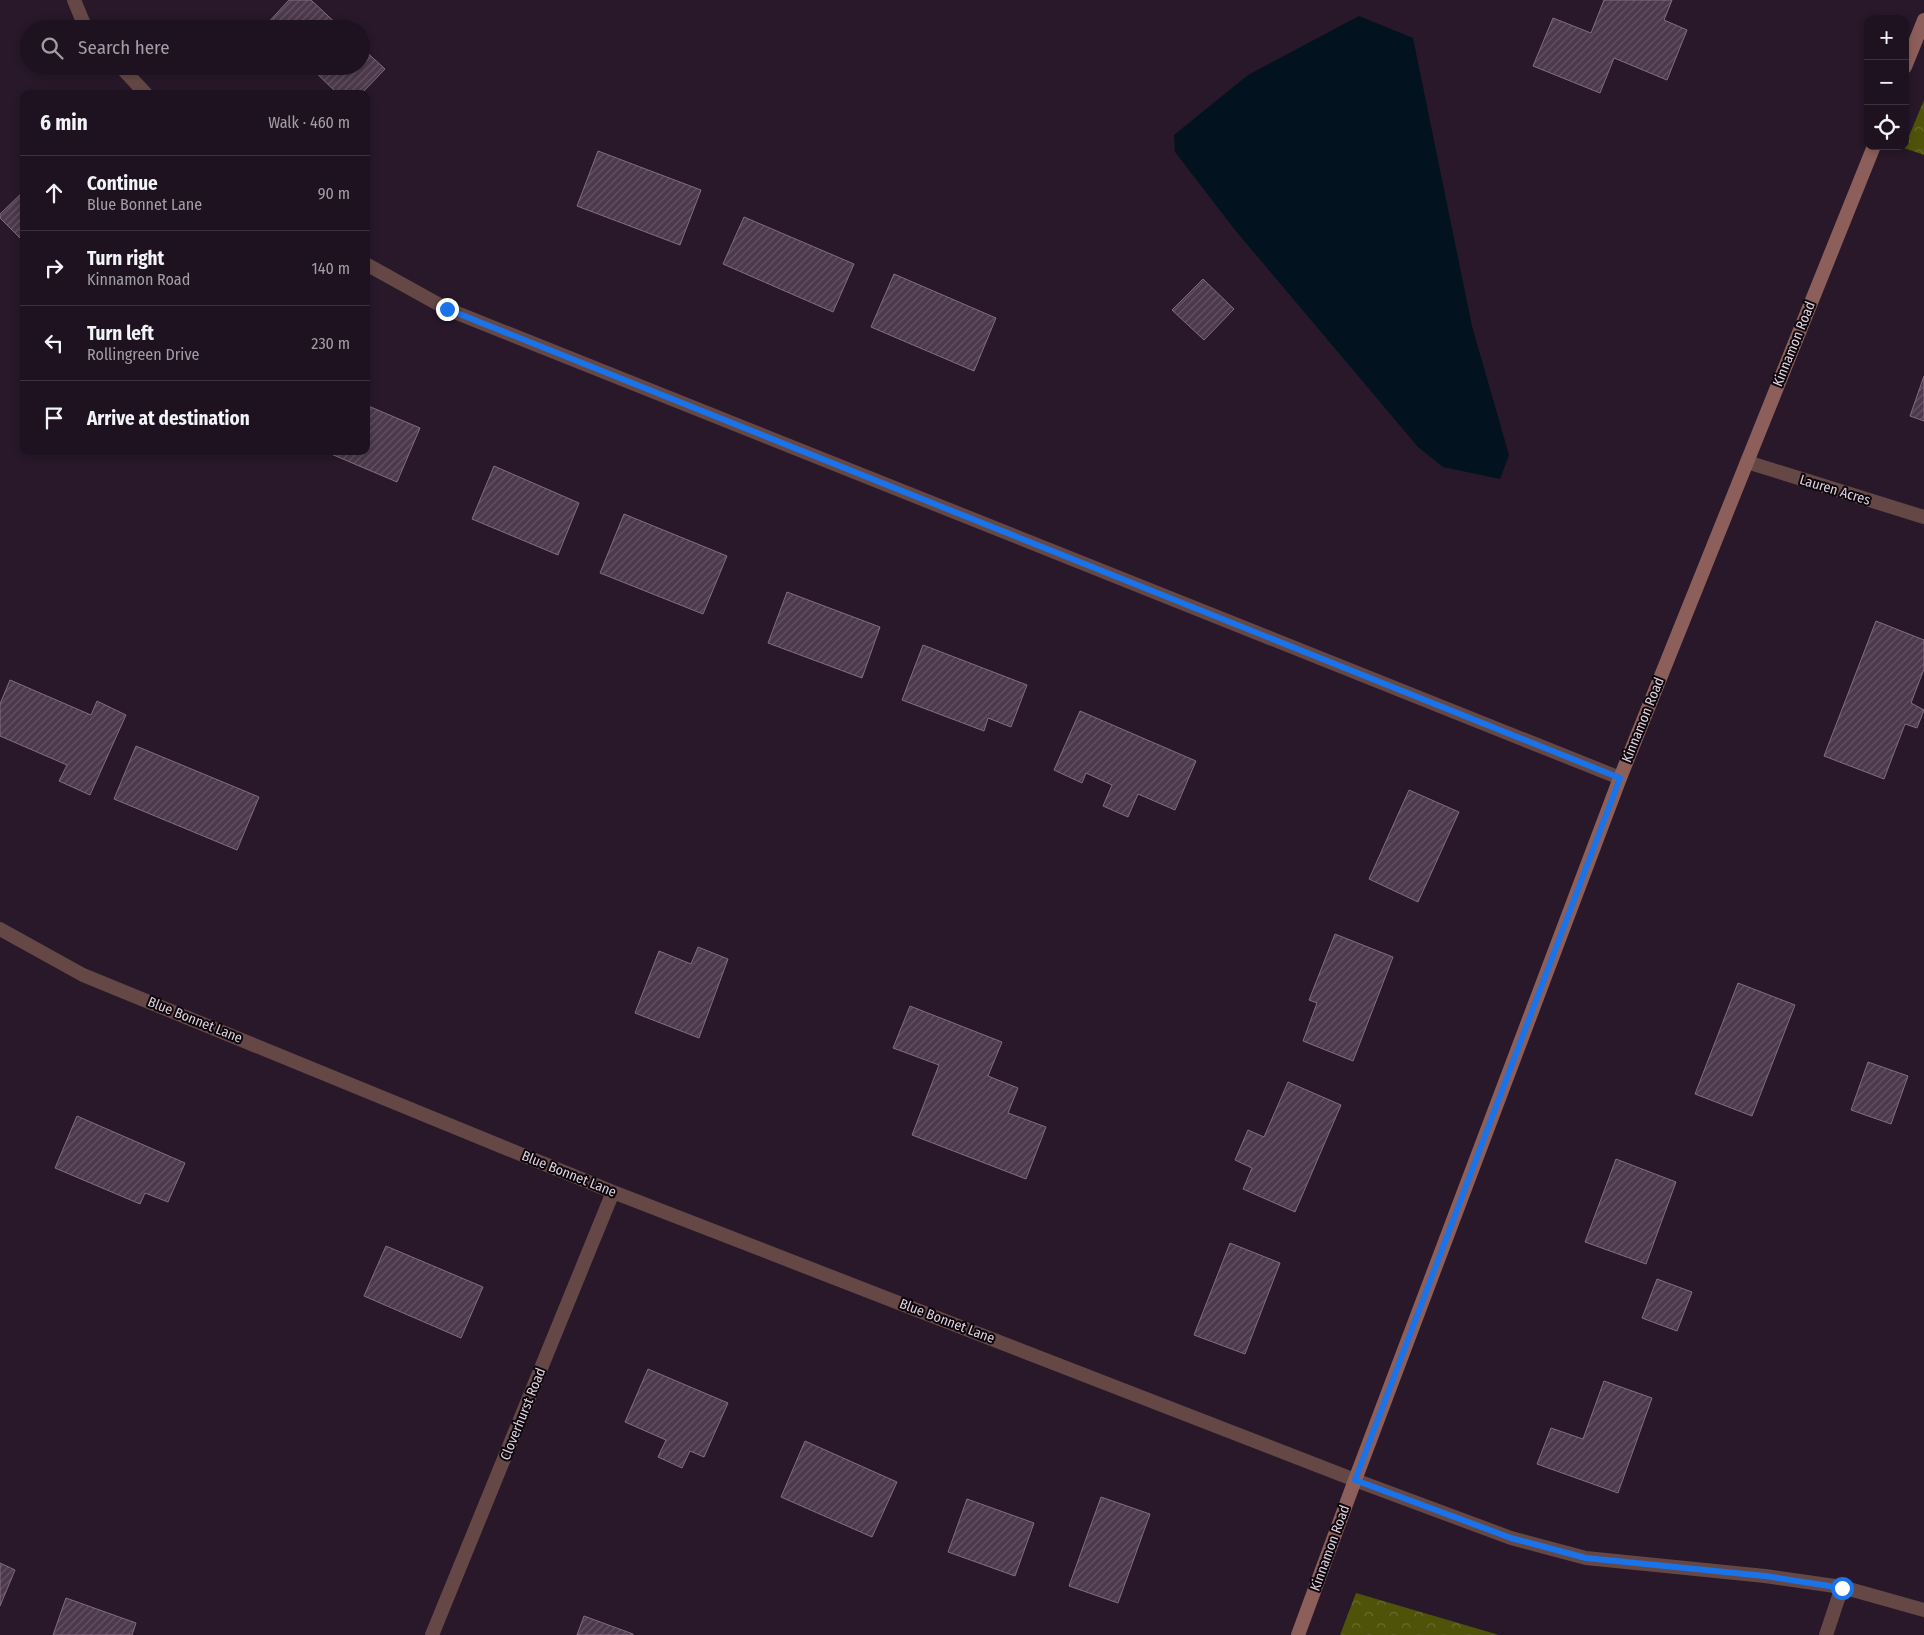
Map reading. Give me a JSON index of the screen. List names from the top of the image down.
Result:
{
  "streets": {
    "main road": ["Kinnamon Road"],
    "street": ["Lauren Acres", "Blue Bonnet Lane", "Cloverhurst Road"]
  },
  "crossings": [
    ["Kinnamon Road", "Lauren Acres"],
    ["Kinnamon Road", "Blue Bonnet Lane"],
    ["Blue Bonnet Lane", "Cloverhurst Road"]
  ],
  "page": {
    "map_buttons": ["+", "−"],
    "search": "Search here",
    "heading": ["6 min", "Walk · 460 m"],
    "list": [
      ["Continue", "Blue Bonnet Lane", "90 m"],
      ["Turn right", "Kinnamon Road", "140 m"],
      ["Turn left", "Rollingreen Drive", "230 m"],
      "Arrive at destination"
    ]
  }
}
